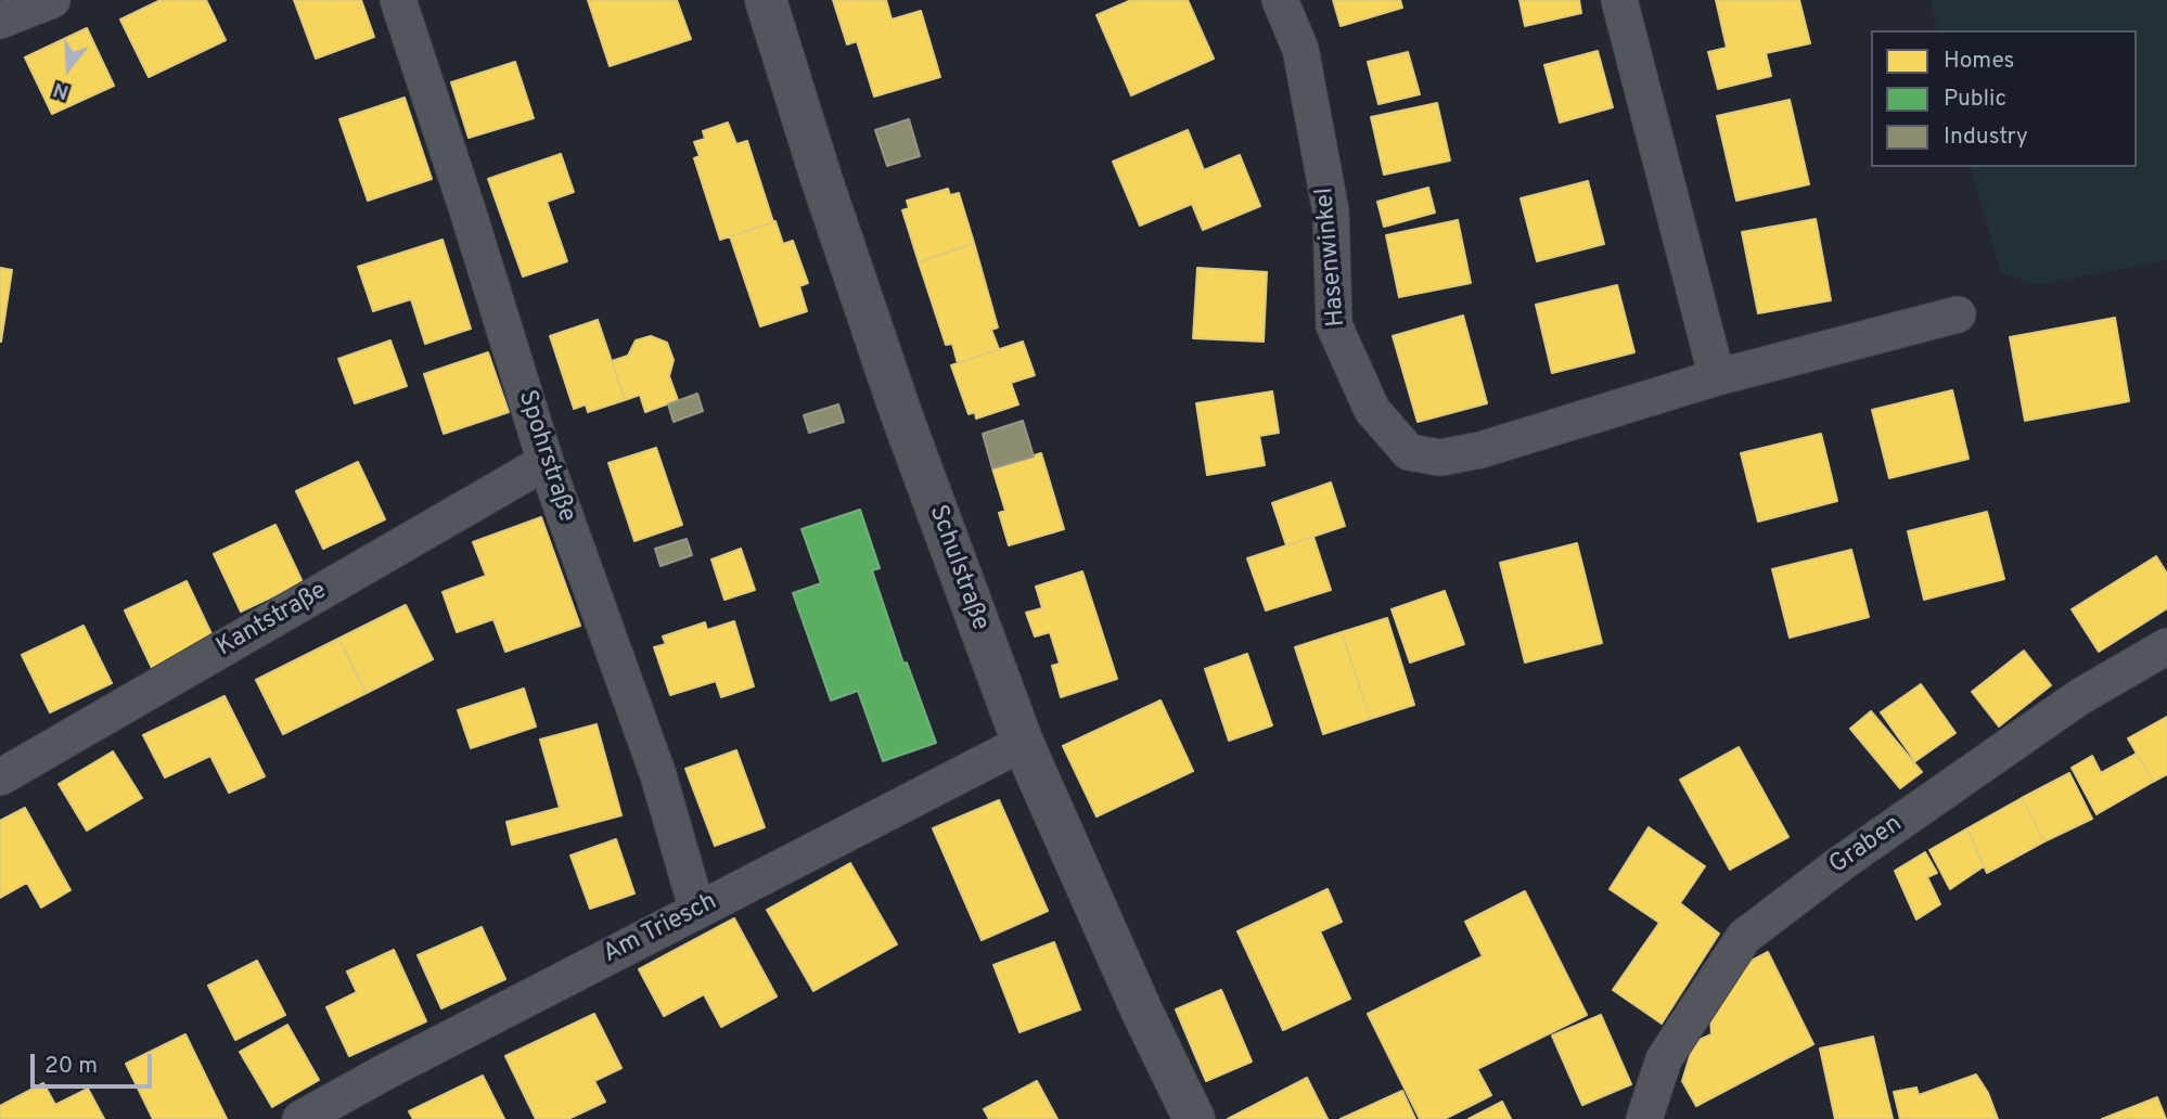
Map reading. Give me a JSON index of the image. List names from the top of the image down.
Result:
{
  "streets": {
    "street": [
      "Hasenwinkel",
      "Spohrstraße",
      "Schulstraße",
      "Kantstraße",
      "Graben",
      "Am Triesch"
    ]
  },
  "crossings": [
    ["Spohrstraße", "Kantstraße"],
    ["Spohrstraße", "Am Triesch"],
    ["Schulstraße", "Am Triesch"]
  ],
  "legend": ["Homes", "Public", "Industry"],
  "scale_bar": "20 m",
  "north": "bottom"
}
